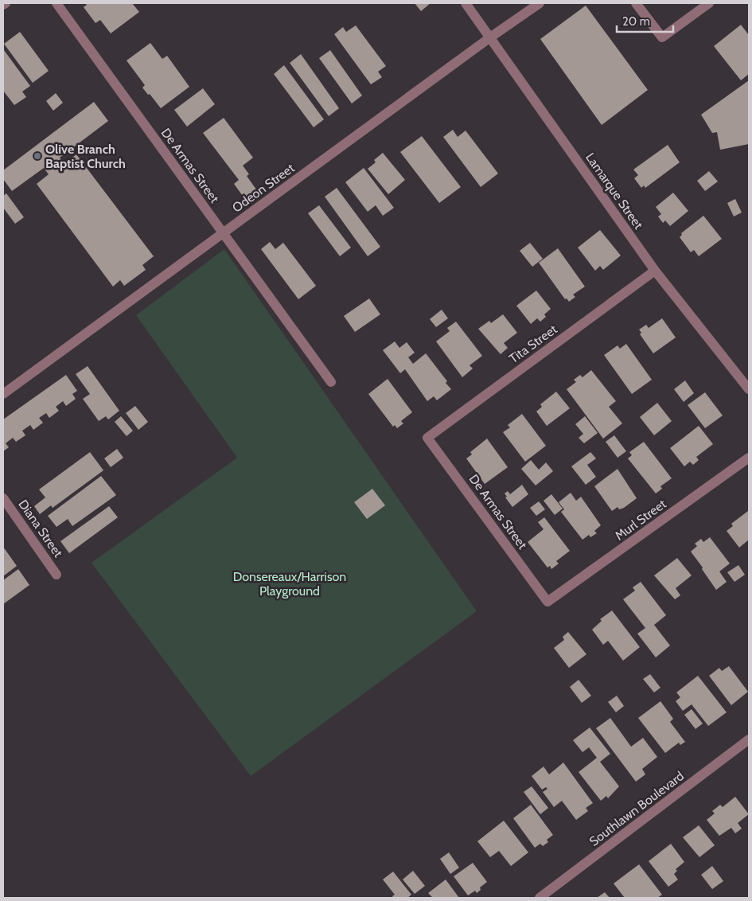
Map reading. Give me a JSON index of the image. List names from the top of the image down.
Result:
{
  "streets": {
    "street": [
      "De Armas Street",
      "Odeon Street",
      "Lamarque Street",
      "Tita Street",
      "Murl Street",
      "Diana Street",
      "Southlawn Boulevard"
    ]
  },
  "crossings": [
    ["De Armas Street", "Odeon Street"],
    ["De Armas Street", "Tita Street"],
    ["De Armas Street", "Murl Street"],
    ["Odeon Street", "Lamarque Street"],
    ["Lamarque Street", "Tita Street"]
  ],
  "parks": ["Donsereaux/Harrison Playground"],
  "places": ["Olive Branch Baptist Church"],
  "scale_bar": "20 m"
}
